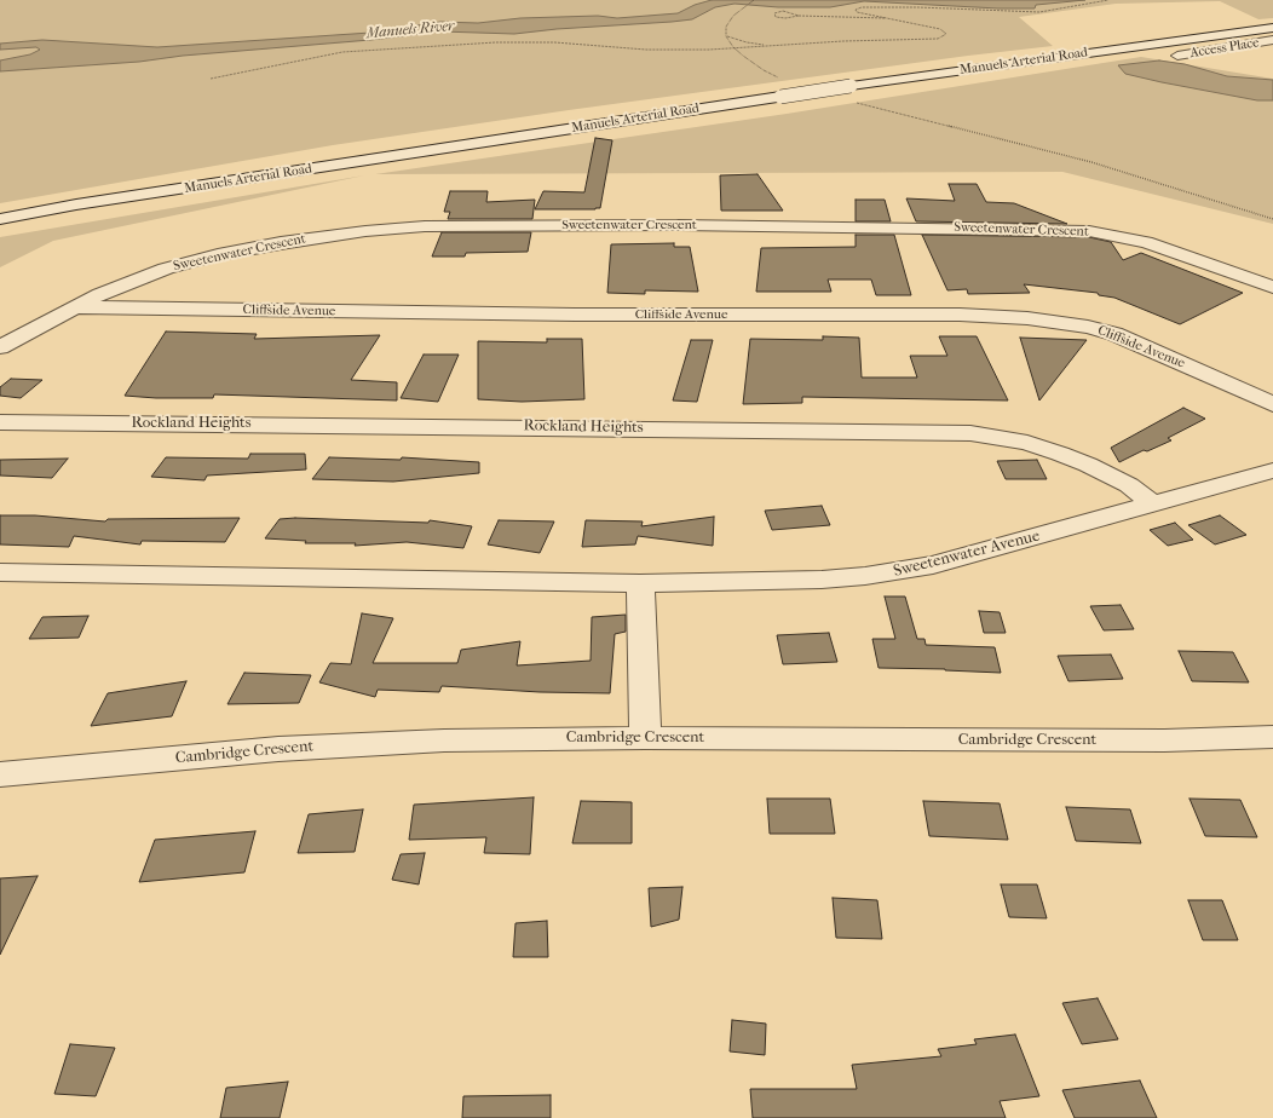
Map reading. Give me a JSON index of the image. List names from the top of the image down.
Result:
{
  "streets": {
    "street": [
      "Access Place",
      "Manuels Arterial Road",
      "Sweetenwater Crescent",
      "Cliffside Avenue",
      "Rockland Heights",
      "Sweetenwater Avenue",
      "Cambridge Crescent"
    ]
  },
  "crossings": [
    ["Sweetenwater Crescent", "Cliffside Avenue"],
    ["Rockland Heights", "Sweetenwater Avenue"]
  ],
  "water": ["Manuels River"]
}
